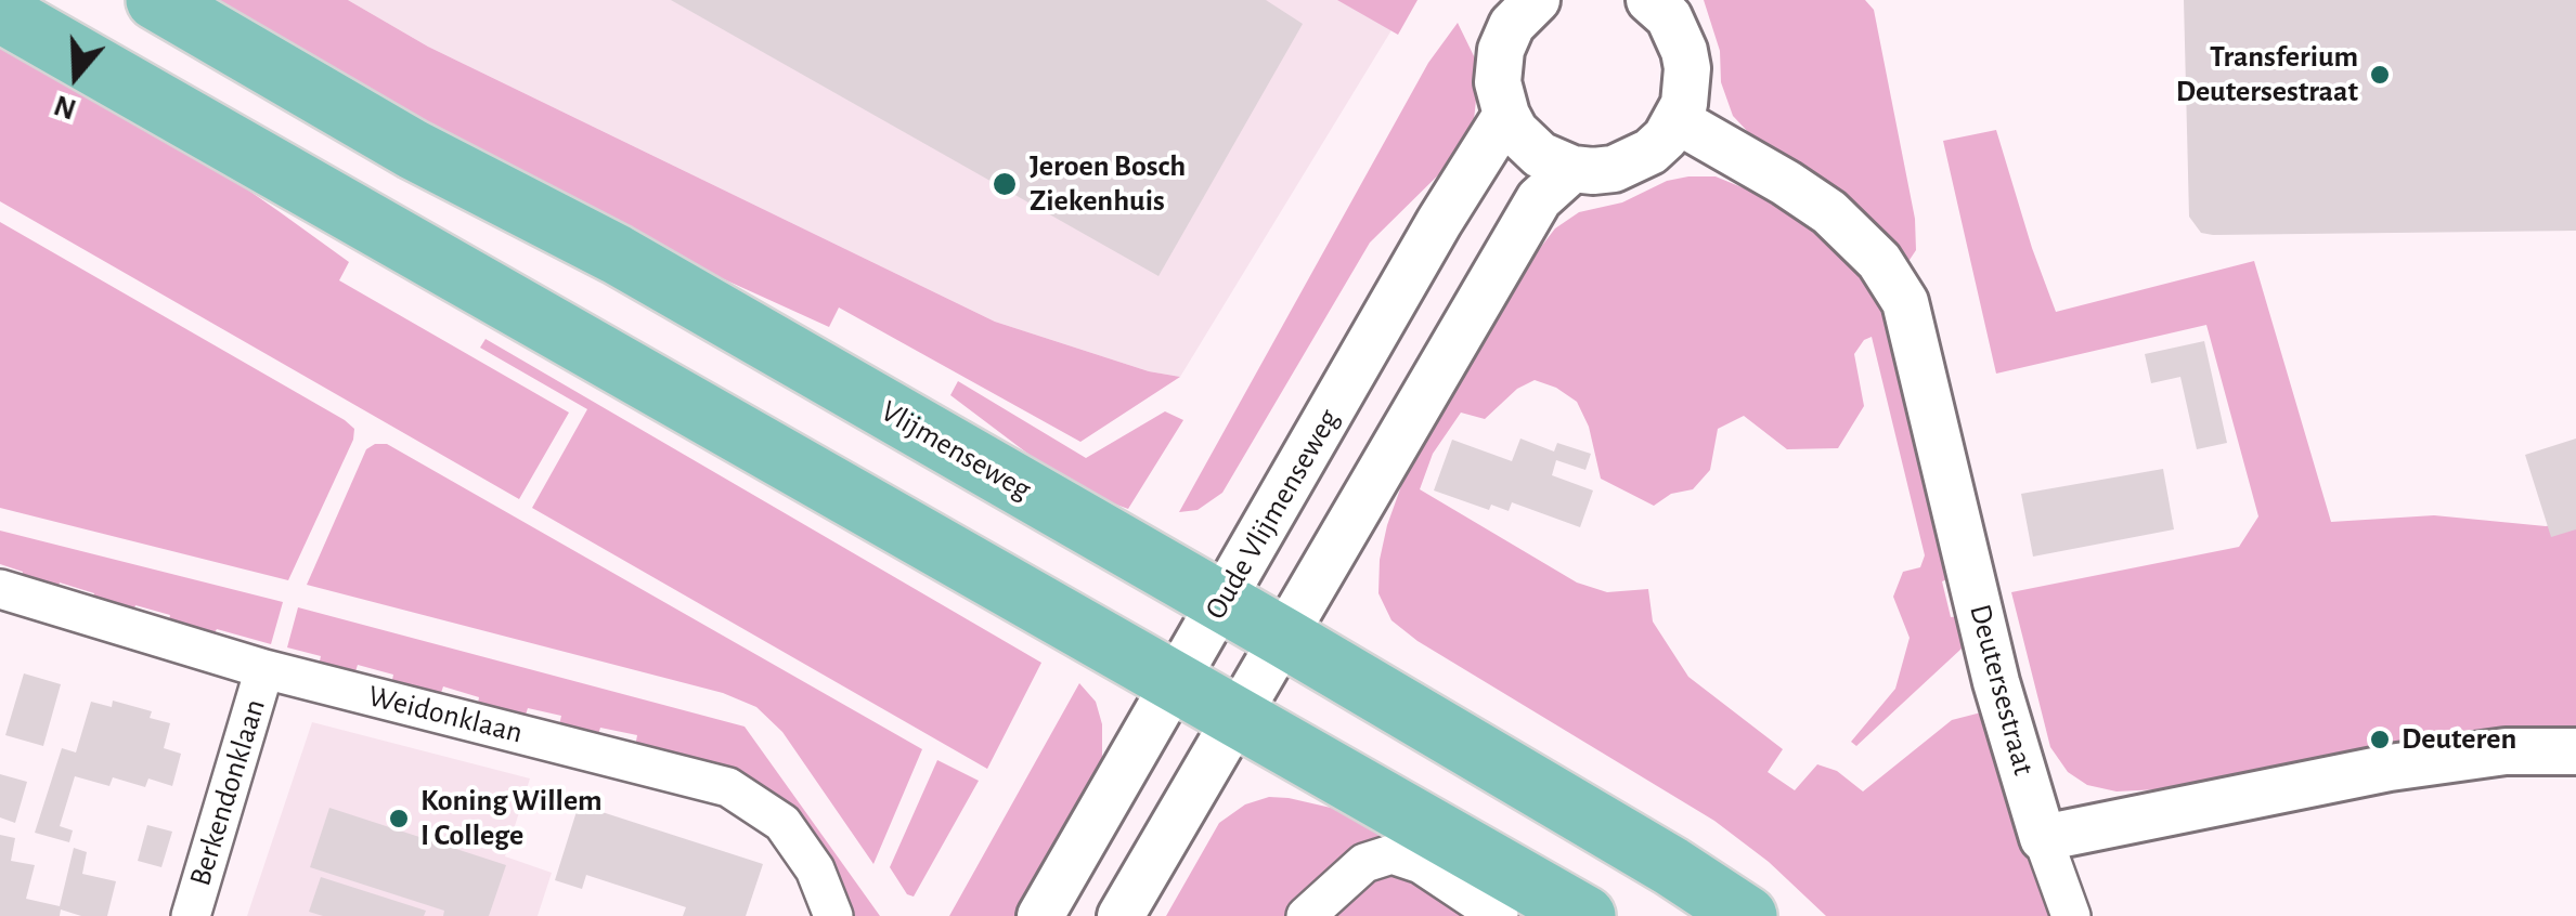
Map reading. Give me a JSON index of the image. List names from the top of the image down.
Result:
{
  "streets": {
    "main road": ["Vlijmenseweg"],
    "street": [
      "Oude Vlijmenseweg",
      "Deutersestraat",
      "Weidonklaan",
      "Berkendonklaan"
    ]
  },
  "crossings": [
    ["Vlijmenseweg", "Oude Vlijmenseweg"],
    ["Weidonklaan", "Berkendonklaan"]
  ],
  "places": [
    "Transferium Deutersestraat",
    "Jeroen Bosch Ziekenhuis",
    "Deuteren",
    "Koning Willem I College"
  ],
  "north": "bottom"
}
